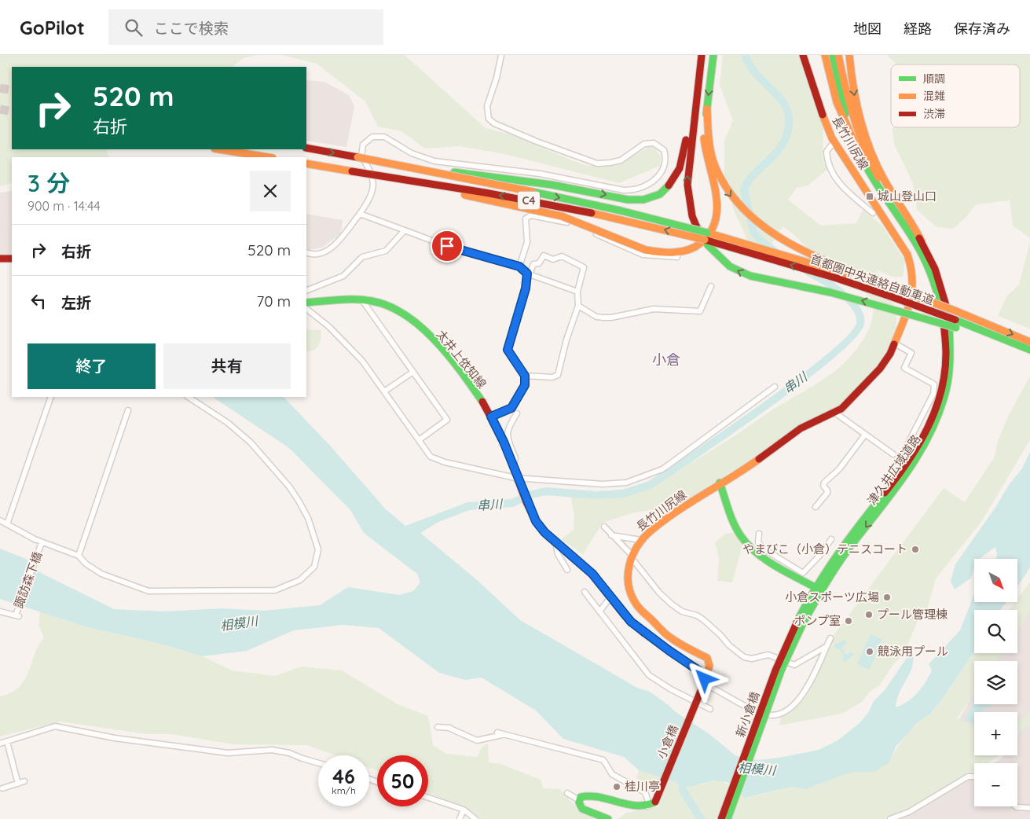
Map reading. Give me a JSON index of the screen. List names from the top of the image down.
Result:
{
  "streets": {
    "main road": [
      "長竹川尻線",
      "C4",
      "首都圏中央連絡自動車道",
      "太井上依知線",
      "津久井広域道路",
      "新小倉橋",
      "小倉橋"
    ],
    "street": ["諏訪森下橋"]
  },
  "crossings": [
    ["長竹川尻線", "太井上依知線"],
    ["長竹川尻線", "小倉橋"],
    ["C4", "首都圏中央連絡自動車道"],
    ["津久井広域道路", "新小倉橋"]
  ],
  "districts": ["小倉"],
  "water": ["串川", "相模川"],
  "places": {
    "transit": ["城山登山口"],
    "other": [
      "やまびこ（小倉）テニスコート",
      "小倉スポーツ広場",
      "プール管理棟",
      "ポンプ室",
      "競泳用プール",
      "桂川亭"
    ]
  },
  "legend": ["順調", "混雑", "渋滞"],
  "north": "bottom right",
  "page": {
    "header": "GoPilot",
    "search": "ここで検索",
    "nav": ["地図", "経路", "保存済み"],
    "turn": ["520 m", "右折"],
    "heading": ["3 分", "900 m · 14:44"],
    "list": [
      {
        "name": "右折",
        "value": "520 m"
      },
      {
        "name": "左折",
        "value": "70 m"
      }
    ],
    "buttons": ["終了", "共有"],
    "map_buttons": ["+", "−"],
    "speed": "46 km/h",
    "limit": "50"
  }
}
